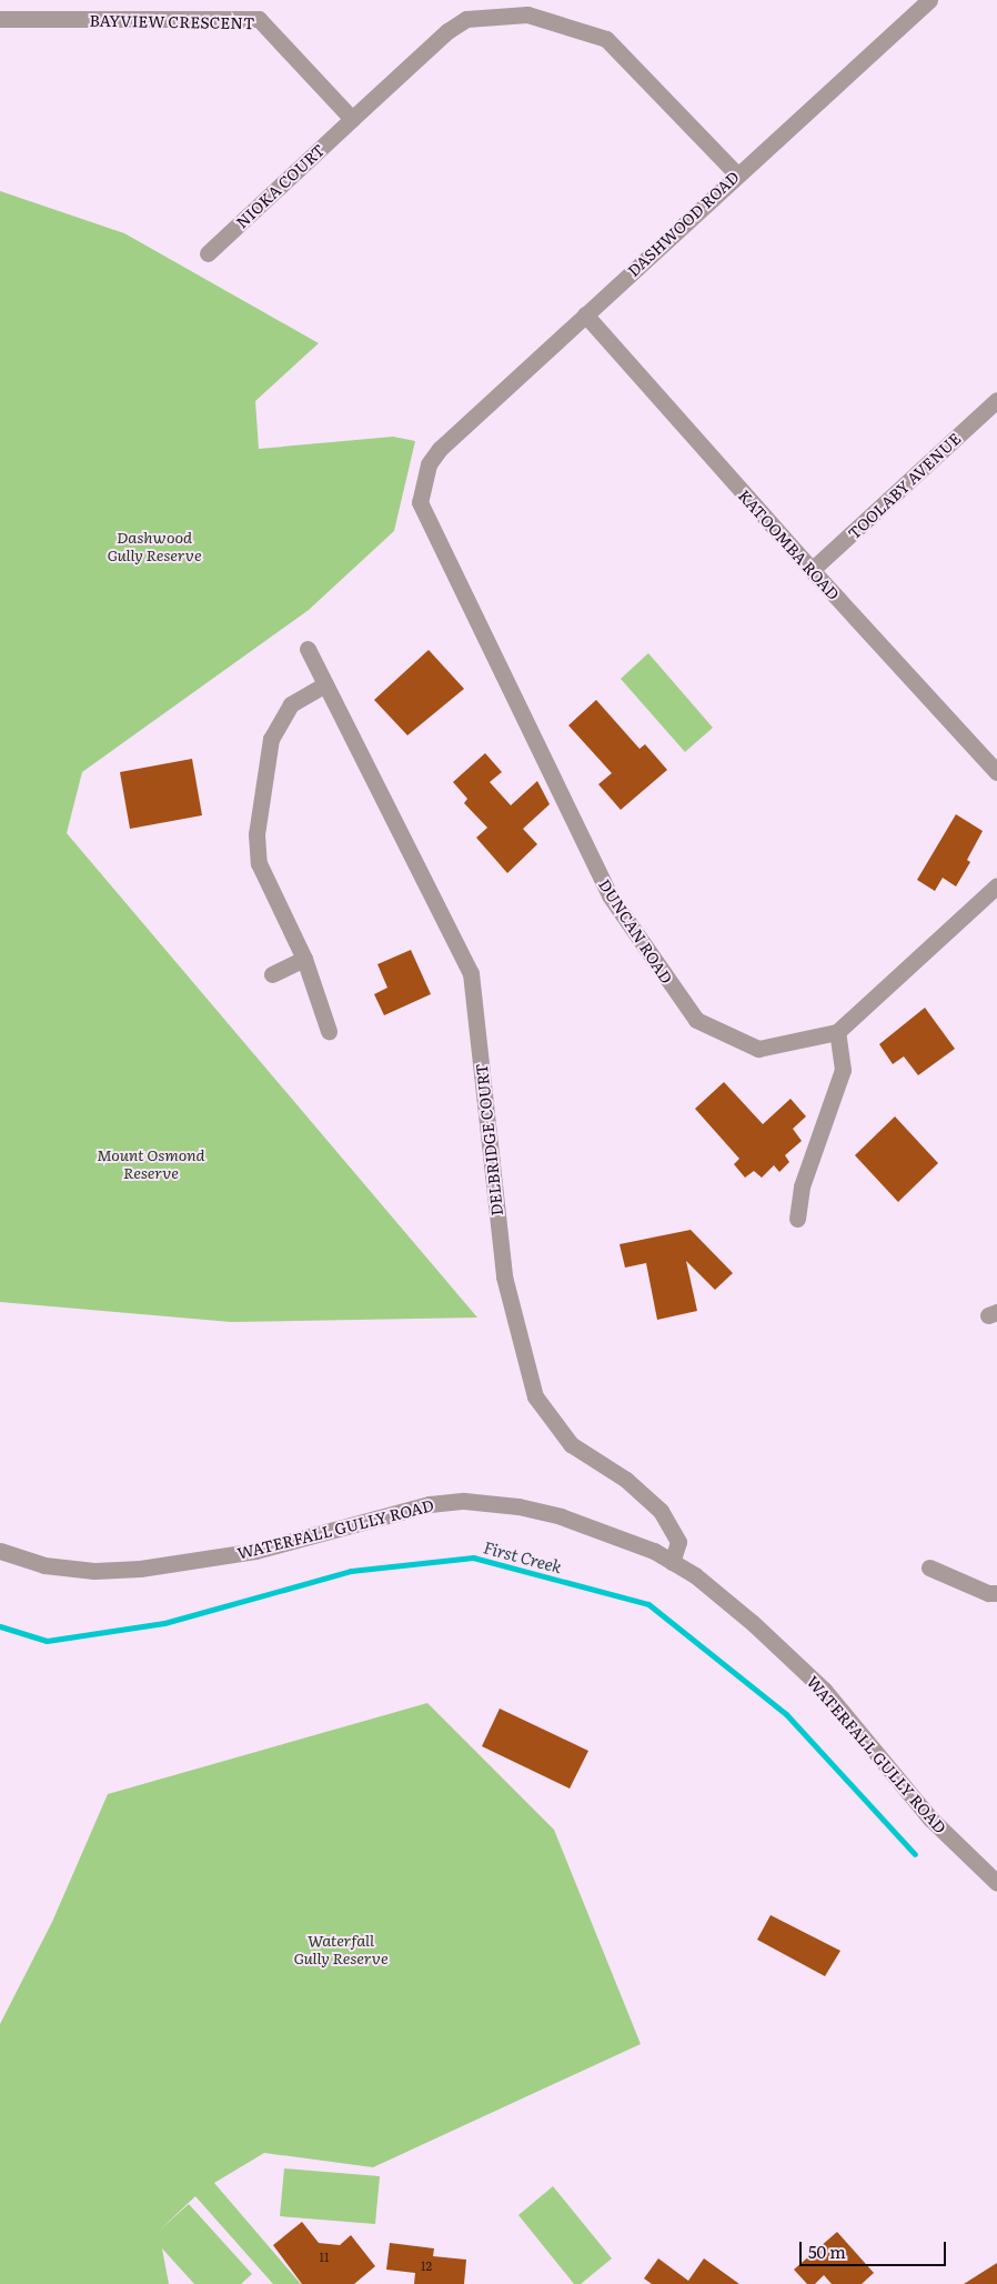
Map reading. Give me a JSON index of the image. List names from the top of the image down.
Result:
{
  "streets": {
    "street": [
      "BAYVIEW CRESCENT",
      "NIOKA COURT",
      "DASHWOOD ROAD",
      "TOOLABY AVENUE",
      "KATOOMBA ROAD",
      "DUNCAN ROAD",
      "DELBRIDGE COURT",
      "WATERFALL GULLY ROAD"
    ]
  },
  "crossings": [
    ["BAYVIEW CRESCENT", "NIOKA COURT"],
    ["DASHWOOD ROAD", "KATOOMBA ROAD"],
    ["DASHWOOD ROAD", "DUNCAN ROAD"],
    ["TOOLABY AVENUE", "KATOOMBA ROAD"],
    ["DELBRIDGE COURT", "WATERFALL GULLY ROAD"]
  ],
  "water": ["First Creek"],
  "parks": ["Dashwood Gully Reserve", "Mount Osmond Reserve", "Waterfall Gully Reserve"],
  "house_numbers": ["11", "12"],
  "scale_bar": "50 m"
}
